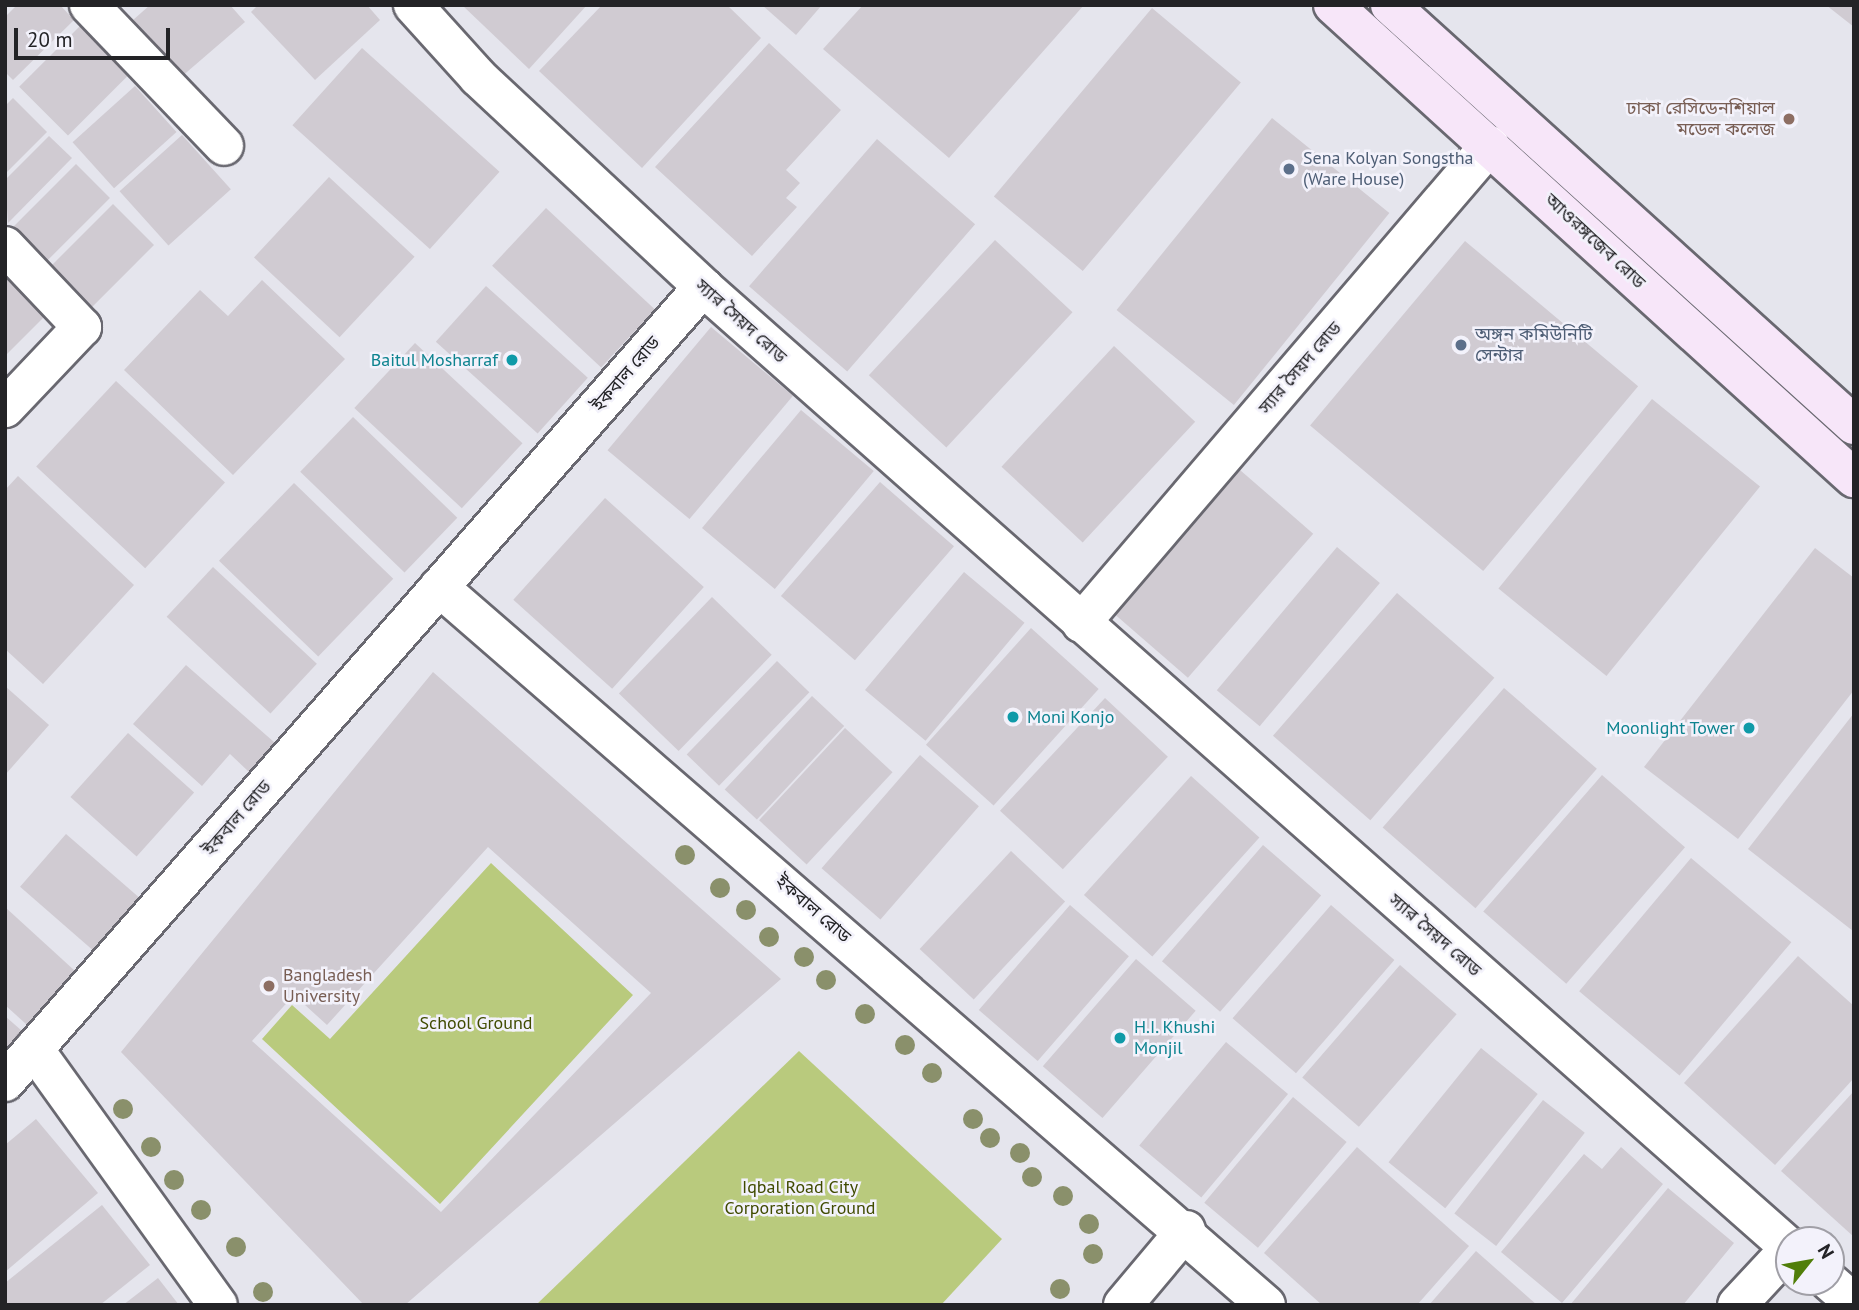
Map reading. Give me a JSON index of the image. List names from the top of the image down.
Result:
{
  "streets": {
    "street": ["আওরঙ্গজেব রোড", "স্যার সৈয়দ রোড", "ইকবাল রোড"]
  },
  "crossings": [
    ["আওরঙ্গজেব রোড", "স্যার সৈয়দ রোড"],
    ["স্যার সৈয়দ রোড", "ইকবাল রোড"]
  ],
  "parks": ["School Ground", "Iqbal Road City Corporation Ground"],
  "places": [
    "ঢাকা রেসিডেনশিয়াল মডেল কলেজ",
    "Sena Kolyan Songstha (Ware House)",
    "অঙ্গন কমিউনিটি সেন্টার",
    "Baitul Mosharraf",
    "Moni Konjo",
    "Moonlight Tower",
    "Bangladesh University",
    "H.I. Khushi Monjil"
  ],
  "scale_bar": "20 m",
  "north": "top right"
}
